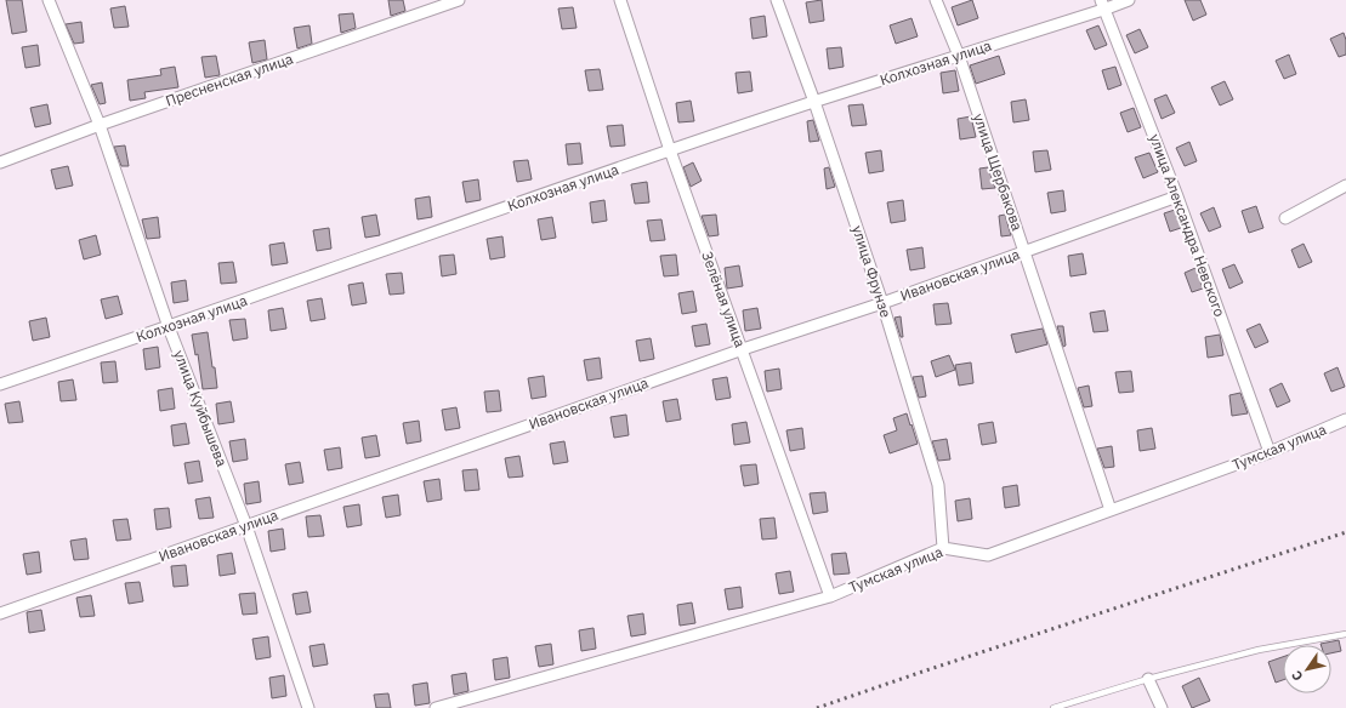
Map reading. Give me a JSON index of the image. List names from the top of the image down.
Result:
{
  "streets": {
    "street": [
      "Колхозная улица",
      "Пресненская улица",
      "улица Щербакова",
      "улица Александра Невского",
      "улица Фрунзе",
      "Ивановская улица",
      "Зелёная улица",
      "улица Куйбышева",
      "Тумская улица"
    ]
  },
  "crossings": [
    ["Колхозная улица", "улица Щербакова"],
    ["Колхозная улица", "улица Александра Невского"],
    ["Колхозная улица", "улица Фрунзе"],
    ["Колхозная улица", "Зелёная улица"],
    ["Колхозная улица", "улица Куйбышева"],
    ["Пресненская улица", "улица Куйбышева"],
    ["улица Щербакова", "Ивановская улица"],
    ["улица Щербакова", "Тумская улица"],
    ["улица Александра Невского", "Ивановская улица"],
    ["улица Александра Невского", "Тумская улица"],
    ["улица Фрунзе", "Ивановская улица"],
    ["улица Фрунзе", "Тумская улица"],
    ["Ивановская улица", "Зелёная улица"],
    ["Ивановская улица", "улица Куйбышева"],
    ["Зелёная улица", "Тумская улица"]
  ],
  "north": "bottom left"
}
